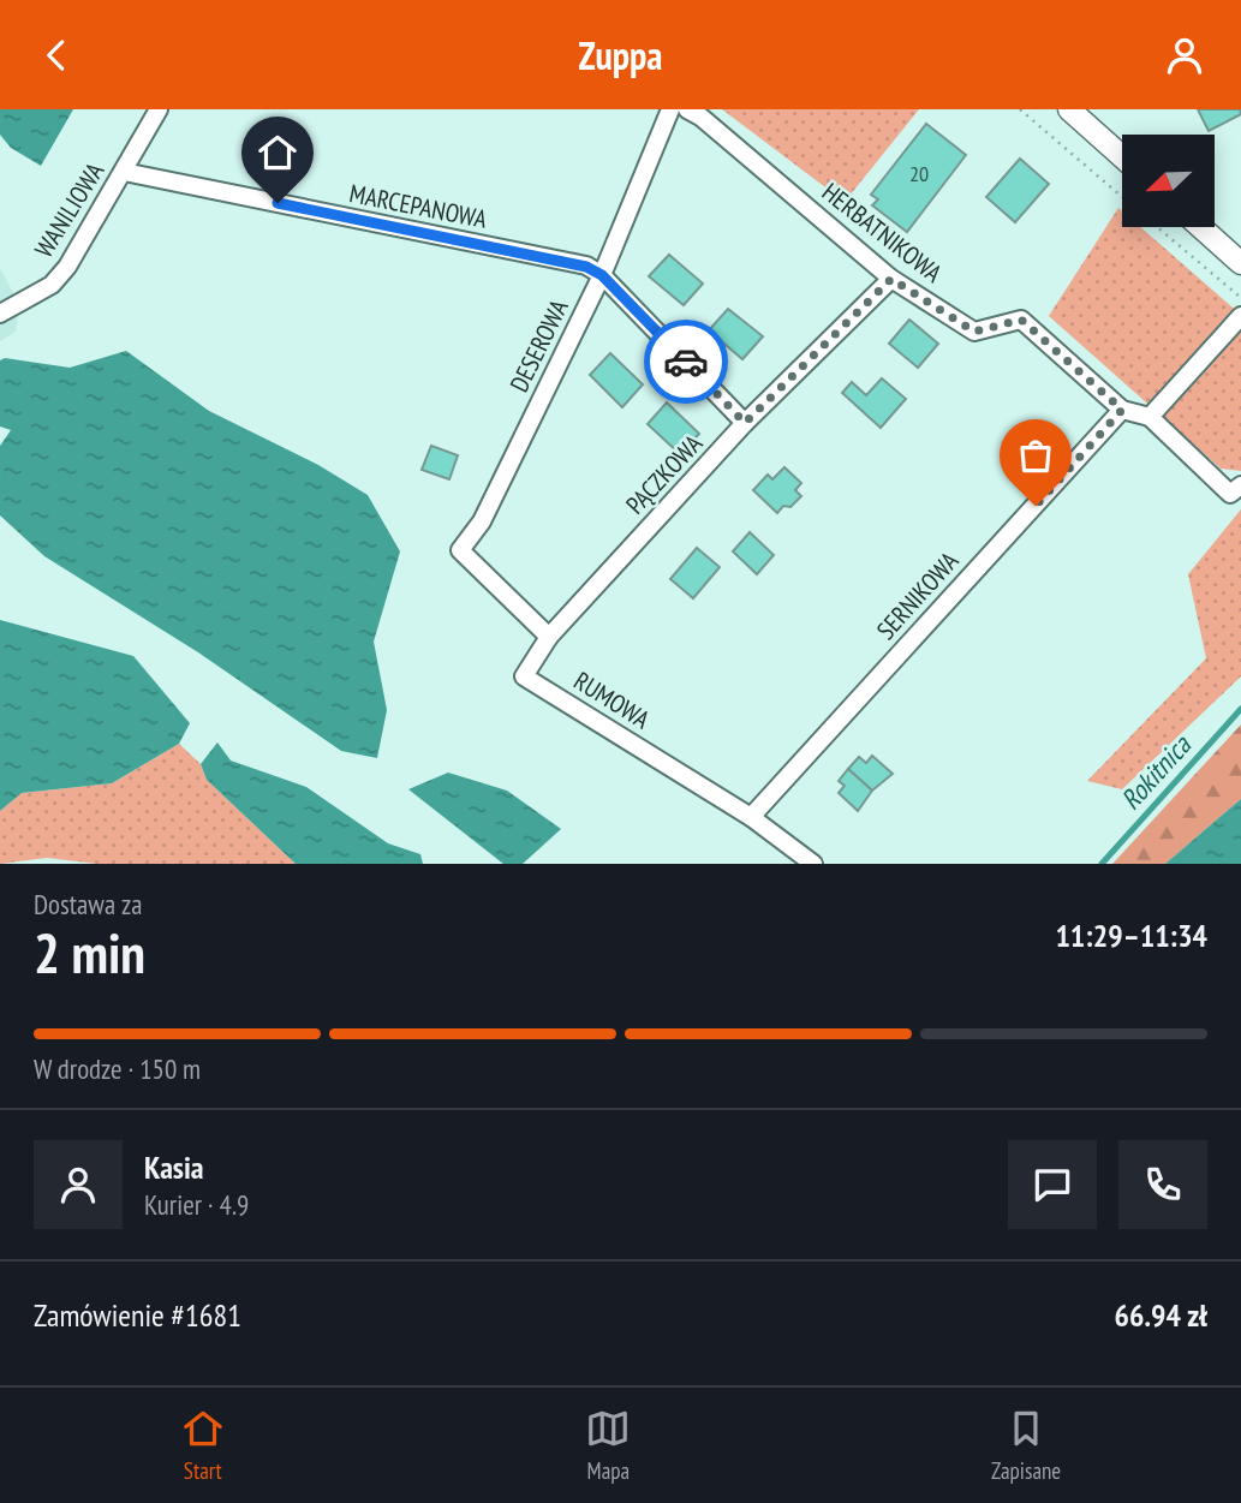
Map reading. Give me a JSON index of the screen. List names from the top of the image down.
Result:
{
  "streets": {
    "street": [
      "MARCEPANOWA",
      "WANILIOWA",
      "HERBATNIKOWA",
      "DESEROWA",
      "PĄCZKOWA",
      "SERNIKOWA",
      "RUMOWA"
    ]
  },
  "crossings": [
    ["MARCEPANOWA", "WANILIOWA"],
    ["MARCEPANOWA", "DESEROWA"],
    ["HERBATNIKOWA", "PĄCZKOWA"],
    ["HERBATNIKOWA", "SERNIKOWA"],
    ["DESEROWA", "PĄCZKOWA"],
    ["DESEROWA", "RUMOWA"],
    ["PĄCZKOWA", "RUMOWA"],
    ["SERNIKOWA", "RUMOWA"]
  ],
  "water": ["Rokitnica"],
  "house_numbers": ["20"],
  "north": "bottom left",
  "page": {
    "header": "Zuppa",
    "heading": ["2 min", "Dostawa za", "11:29–11:34"],
    "panel": [
      "Kasia",
      "Kurier · 4.9",
      "Zamówienie #1681",
      "66.94 zł"
    ],
    "bar": "W drodze · 150 m",
    "tabs": ["Start", "Mapa", "Zapisane"]
  }
}
